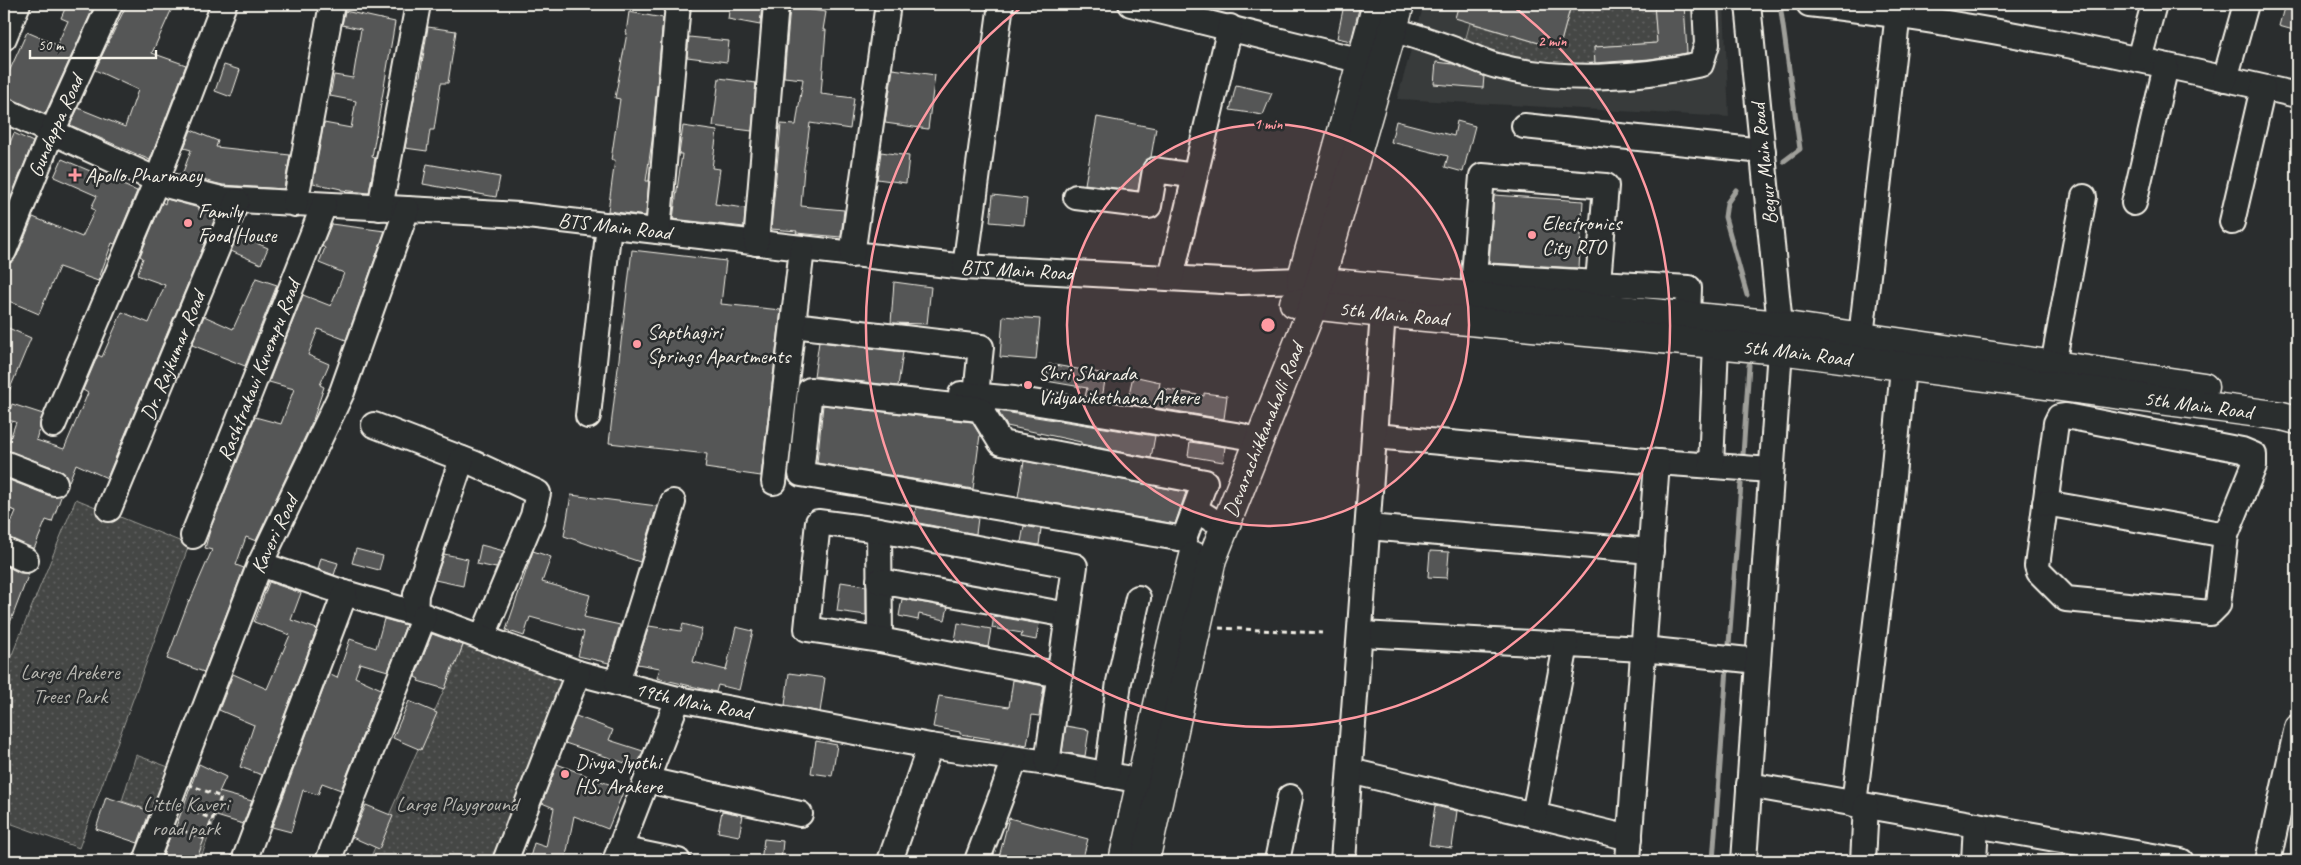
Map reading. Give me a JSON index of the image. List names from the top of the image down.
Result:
{
  "streets": {
    "main road": ["5th Main Road", "Devarachikkanahalli Road"],
    "street": [
      "Gundappa Road",
      "Begur Main Road",
      "BTS Main Road",
      "Dr. Rajkumar Road",
      "Rashtrakavi Kuvempu Road",
      "Kaveri Road",
      "19th Main Road"
    ]
  },
  "crossings": [
    ["Gundappa Road", "BTS Main Road"],
    ["Begur Main Road", "5th Main Road"],
    ["BTS Main Road", "5th Main Road"],
    ["BTS Main Road", "Dr. Rajkumar Road"],
    ["BTS Main Road", "Rashtrakavi Kuvempu Road"],
    ["BTS Main Road", "Devarachikkanahalli Road"],
    ["BTS Main Road", "Kaveri Road"],
    ["5th Main Road", "Devarachikkanahalli Road"],
    ["Devarachikkanahalli Road", "19th Main Road"],
    ["Kaveri Road", "19th Main Road"]
  ],
  "parks": ["Large Arekere Trees Park", "Little Kaveri road park", "Large Playground"],
  "places": {
    "health": ["Apollo Pharmacy"],
    "other": [
      "Family Food House",
      "Electronics City RTO",
      "Sapthagiri Springs Apartments",
      "Shri Sharada Vidyanikethana Arkere",
      "Divya Jyothi HS, Arakere"
    ]
  },
  "scale_bar": "50 m",
  "rings": ["2 min", "1 min"]
}
